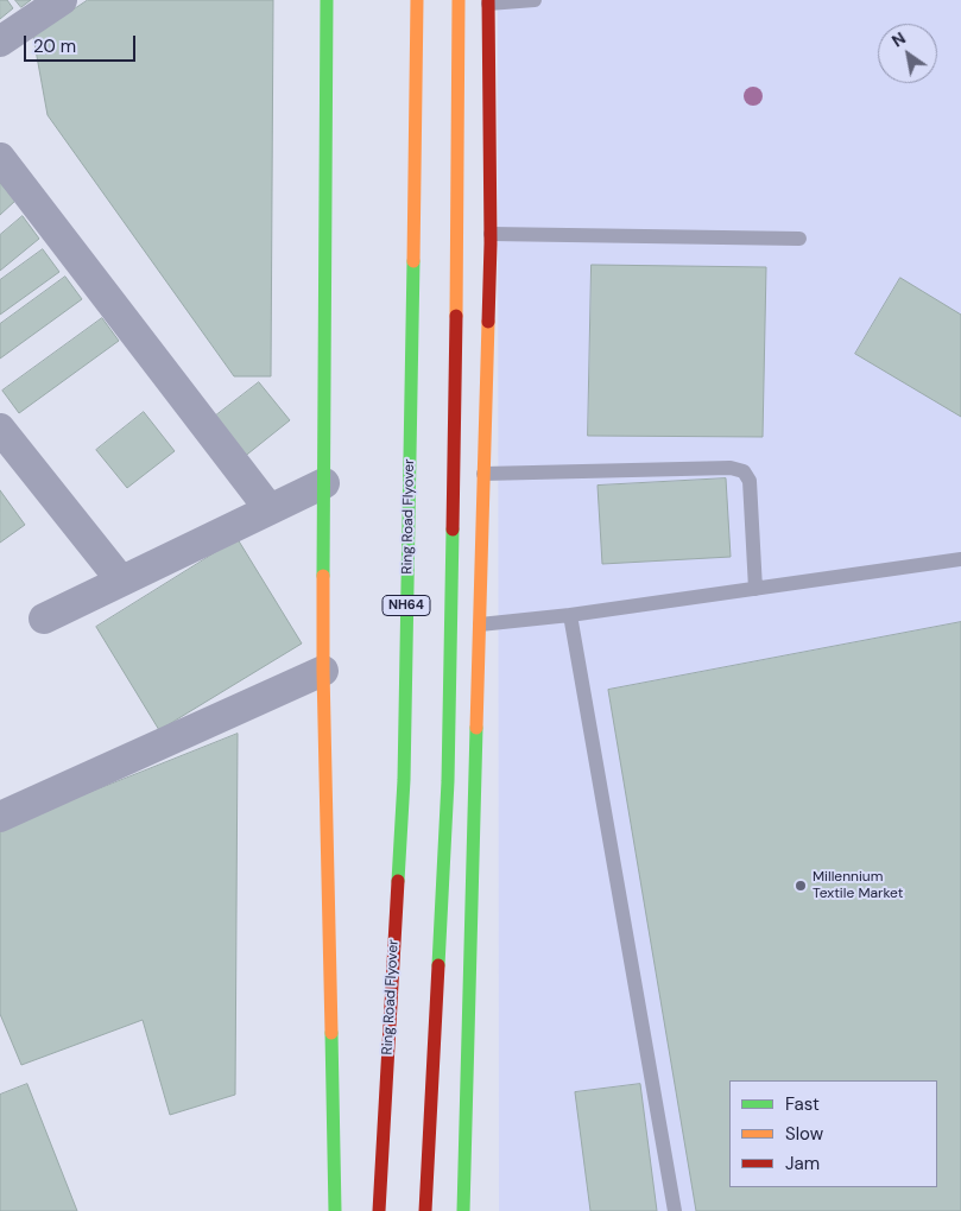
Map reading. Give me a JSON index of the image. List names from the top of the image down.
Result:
{
  "streets": {
    "main road": ["Ring Road Flyover", "NH64"]
  },
  "places": ["Millennium Textile Market"],
  "legend": ["Fast", "Slow", "Jam"],
  "scale_bar": "20 m",
  "north": "top left"
}
